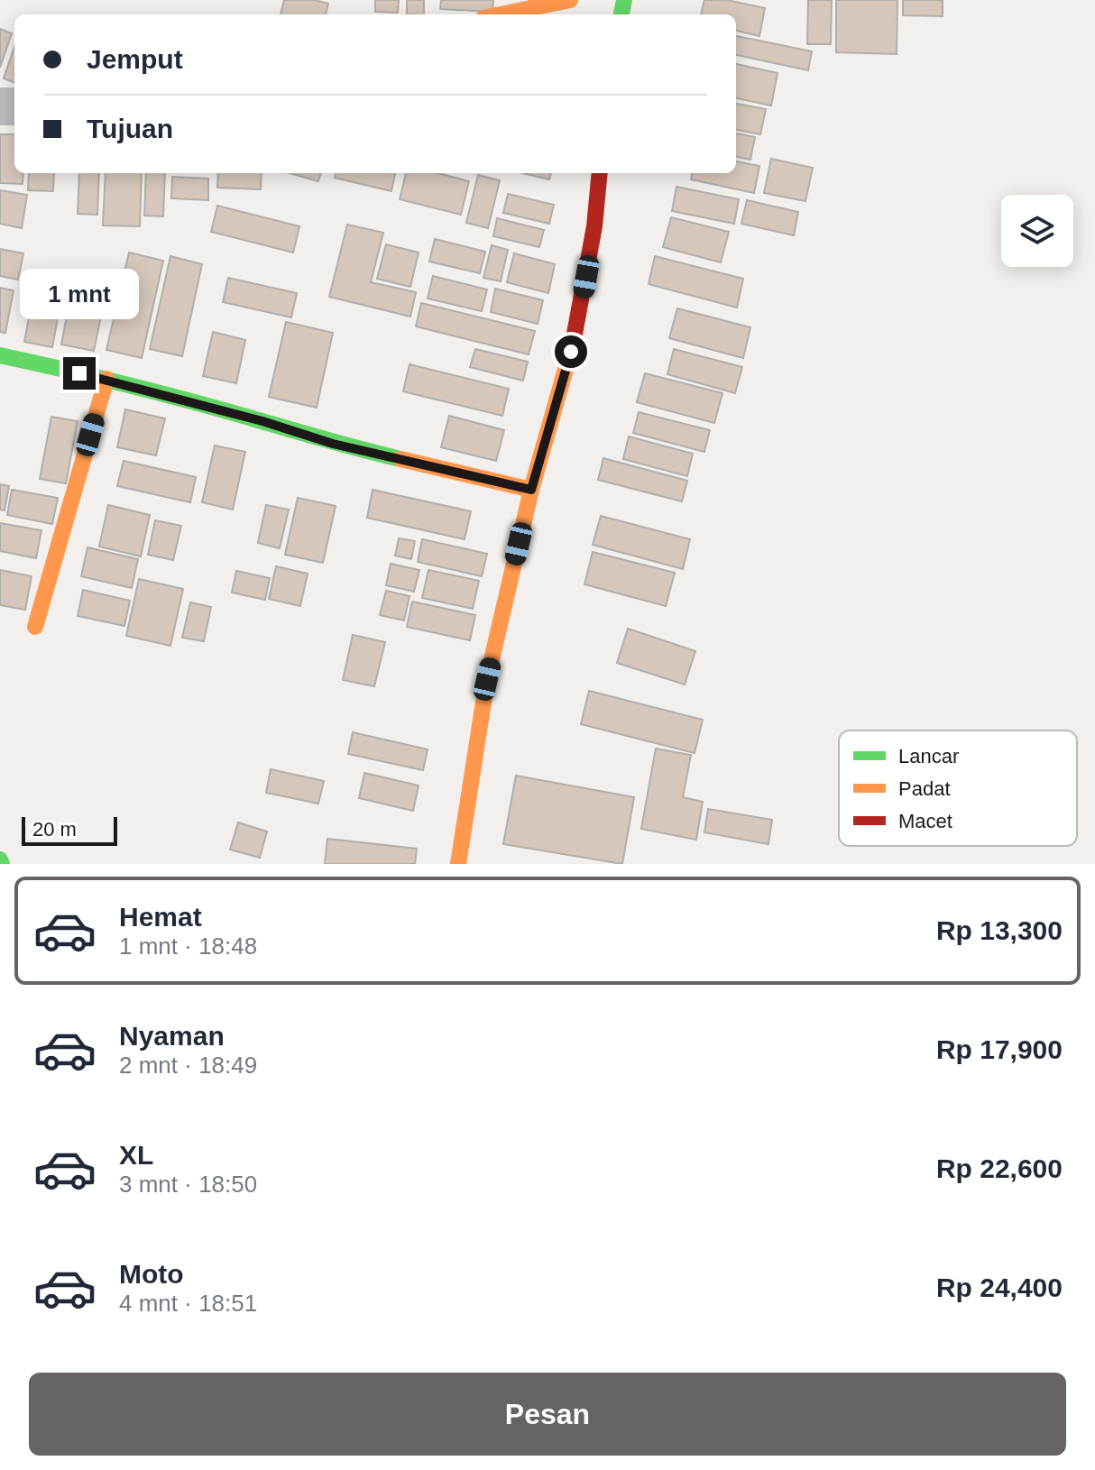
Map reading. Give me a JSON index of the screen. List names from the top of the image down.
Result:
{
  "legend": ["Lancar", "Padat", "Macet"],
  "scale_bar": "20 m",
  "page": {
    "banner": ["Jemput", "Tujuan"],
    "bubble": "1 mnt",
    "scale": "20 m",
    "list": [
      {
        "name": "Hemat",
        "note": "1 mnt · 18:48",
        "value": "Rp 13,300"
      },
      {
        "name": "Nyaman",
        "note": "2 mnt · 18:49",
        "value": "Rp 17,900"
      },
      {
        "name": "XL",
        "note": "3 mnt · 18:50",
        "value": "Rp 22,600"
      },
      {
        "name": "Moto",
        "note": "4 mnt · 18:51",
        "value": "Rp 24,400"
      }
    ],
    "buttons": "Pesan"
  }
}
